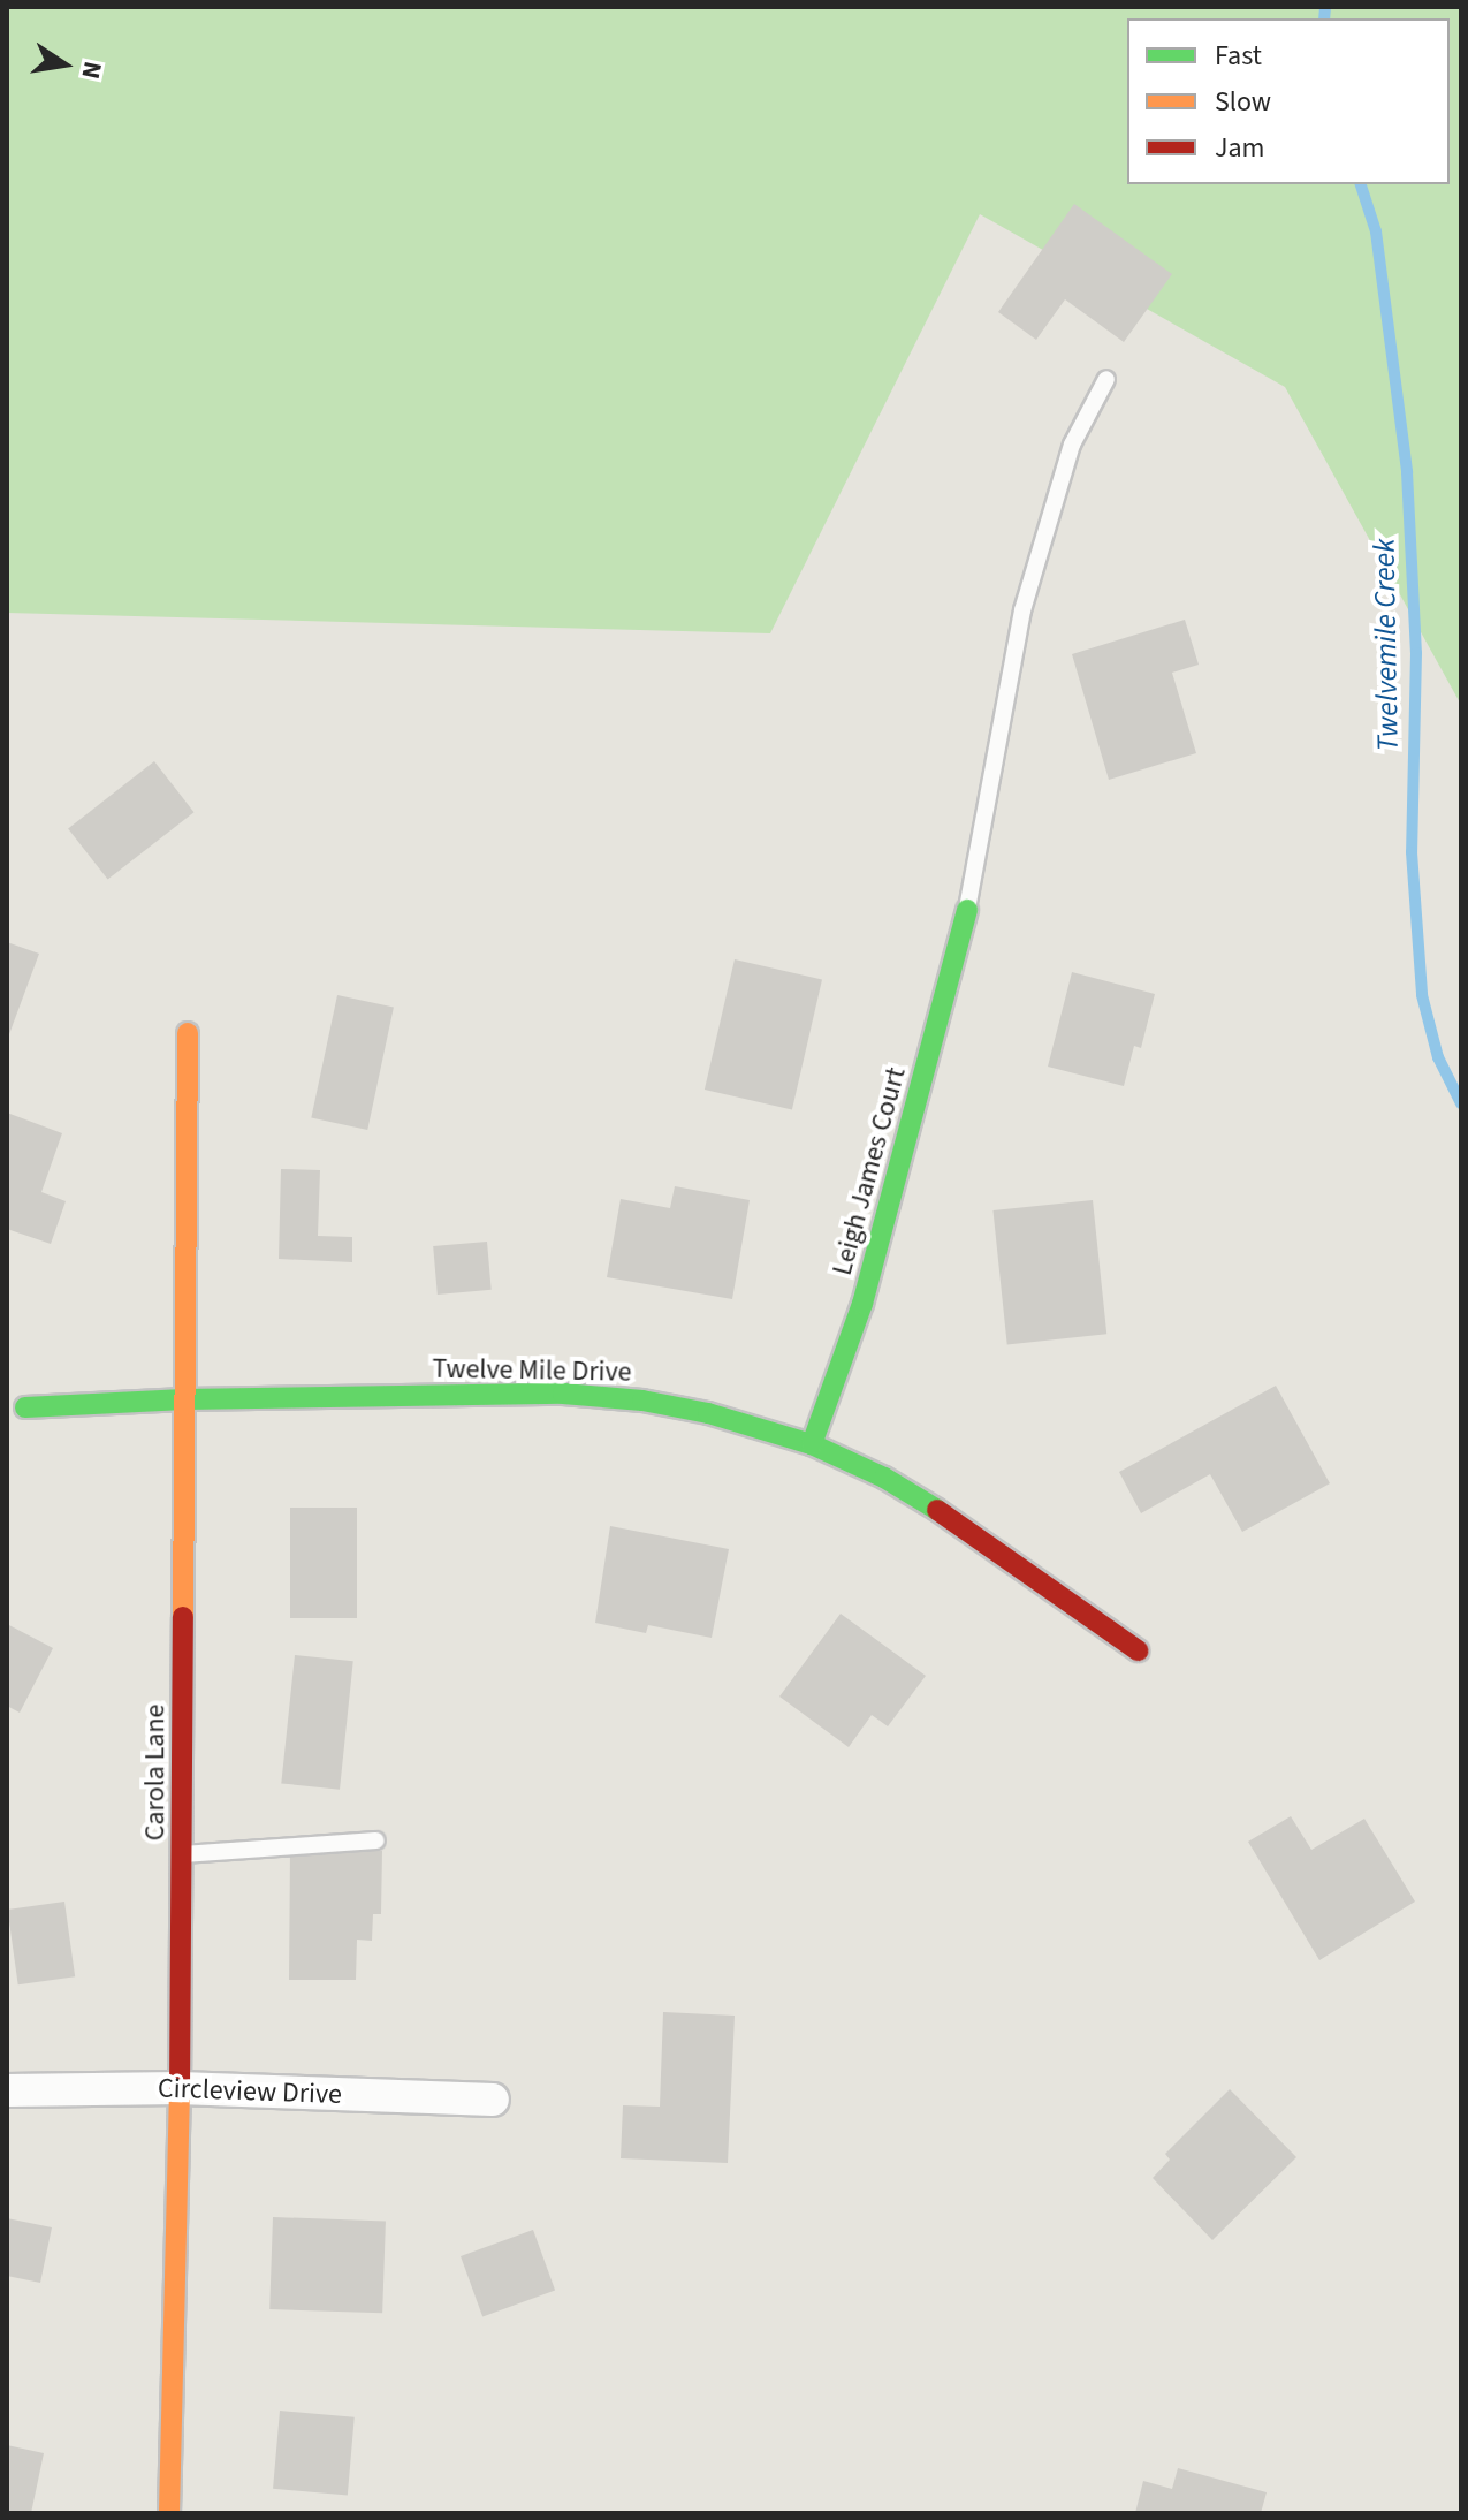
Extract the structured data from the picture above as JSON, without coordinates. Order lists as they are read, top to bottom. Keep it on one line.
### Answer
{"streets":{"street":["Leigh James Court","Twelve Mile Drive","Carola Lane","Circleview Drive"]},"crossings":[["Leigh James Court","Twelve Mile Drive"],["Twelve Mile Drive","Carola Lane"],["Carola Lane","Circleview Drive"]],"water":["Twelvemile Creek"],"legend":["Fast","Slow","Jam"],"north":"right"}
